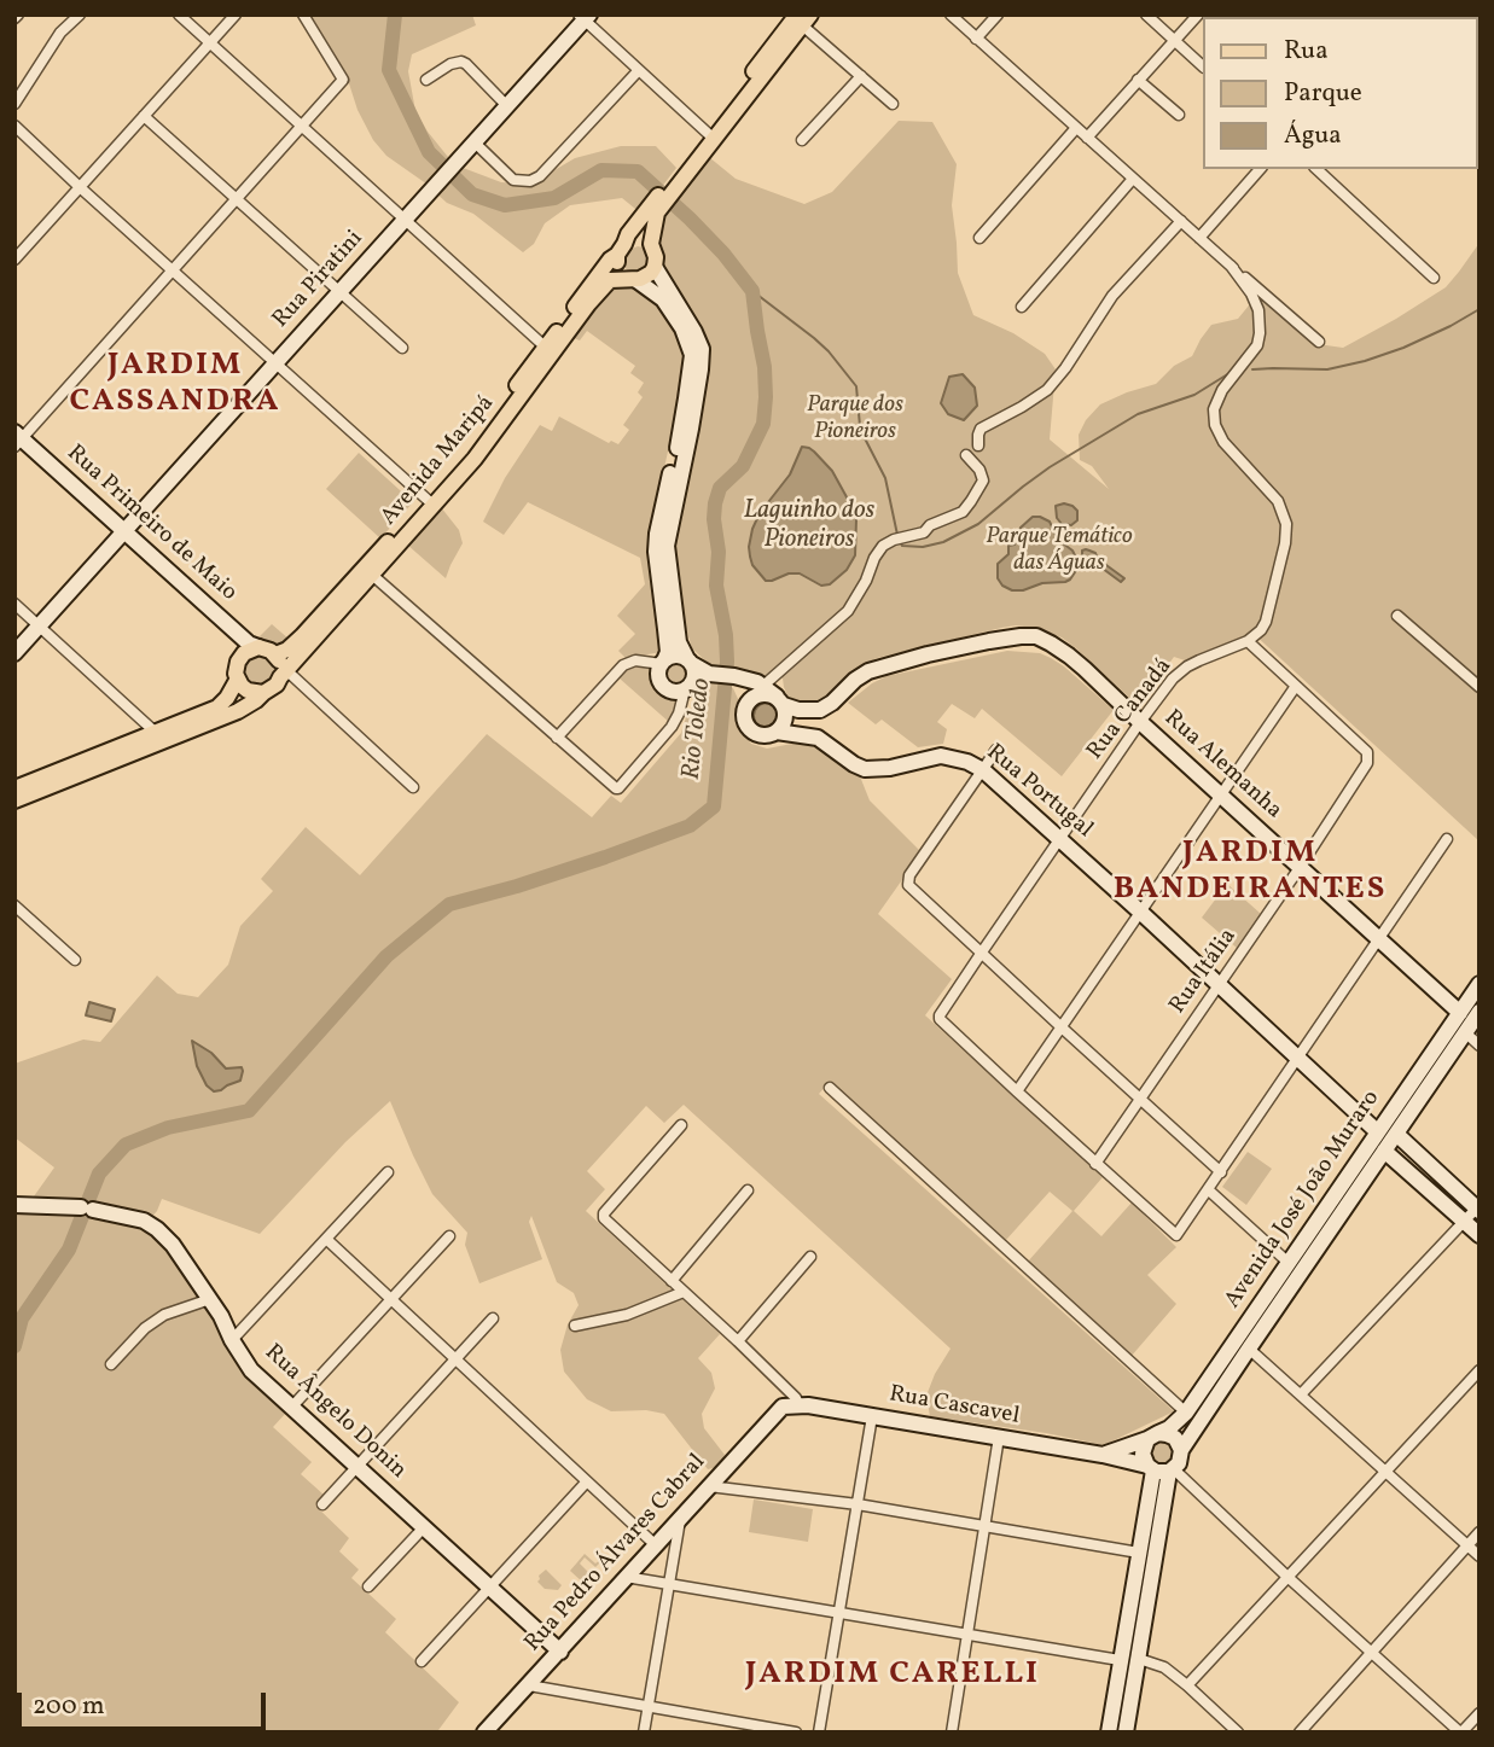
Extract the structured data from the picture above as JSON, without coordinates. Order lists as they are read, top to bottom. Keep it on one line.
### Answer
{"streets":{"main road":["Avenida Maripá"],"street":["Rua Piratini","Rua Primeiro de Maio","Rua Canadá","Rua Alemanha","Rua Portugal","Rua Itália","Avenida José João Muraro","Rua Cascavel","Rua Ângelo Donin","Rua Pedro Álvares Cabral"]},"crossings":[["Rua Piratini","Rua Primeiro de Maio"],["Avenida Maripá","Rua Primeiro de Maio"],["Rua Canadá","Rua Alemanha"],["Rua Canadá","Rua Portugal"],["Rua Alemanha","Rua Portugal"],["Rua Alemanha","Rua Itália"],["Rua Alemanha","Avenida José João Muraro"],["Rua Portugal","Rua Itália"],["Rua Portugal","Avenida José João Muraro"],["Avenida José João Muraro","Rua Cascavel"],["Rua Cascavel","Rua Pedro Álvares Cabral"],["Rua Ângelo Donin","Rua Pedro Álvares Cabral"]],"districts":["JARDIM CASSANDRA","JARDIM BANDEIRANTES","JARDIM CARELLI"],"water":["Laguinho dos Pioneiros","Rio Toledo"],"parks":["Parque dos Pioneiros","Parque Temático das Águas"],"legend":["Rua","Parque","Água"],"scale_bar":"200 m"}
